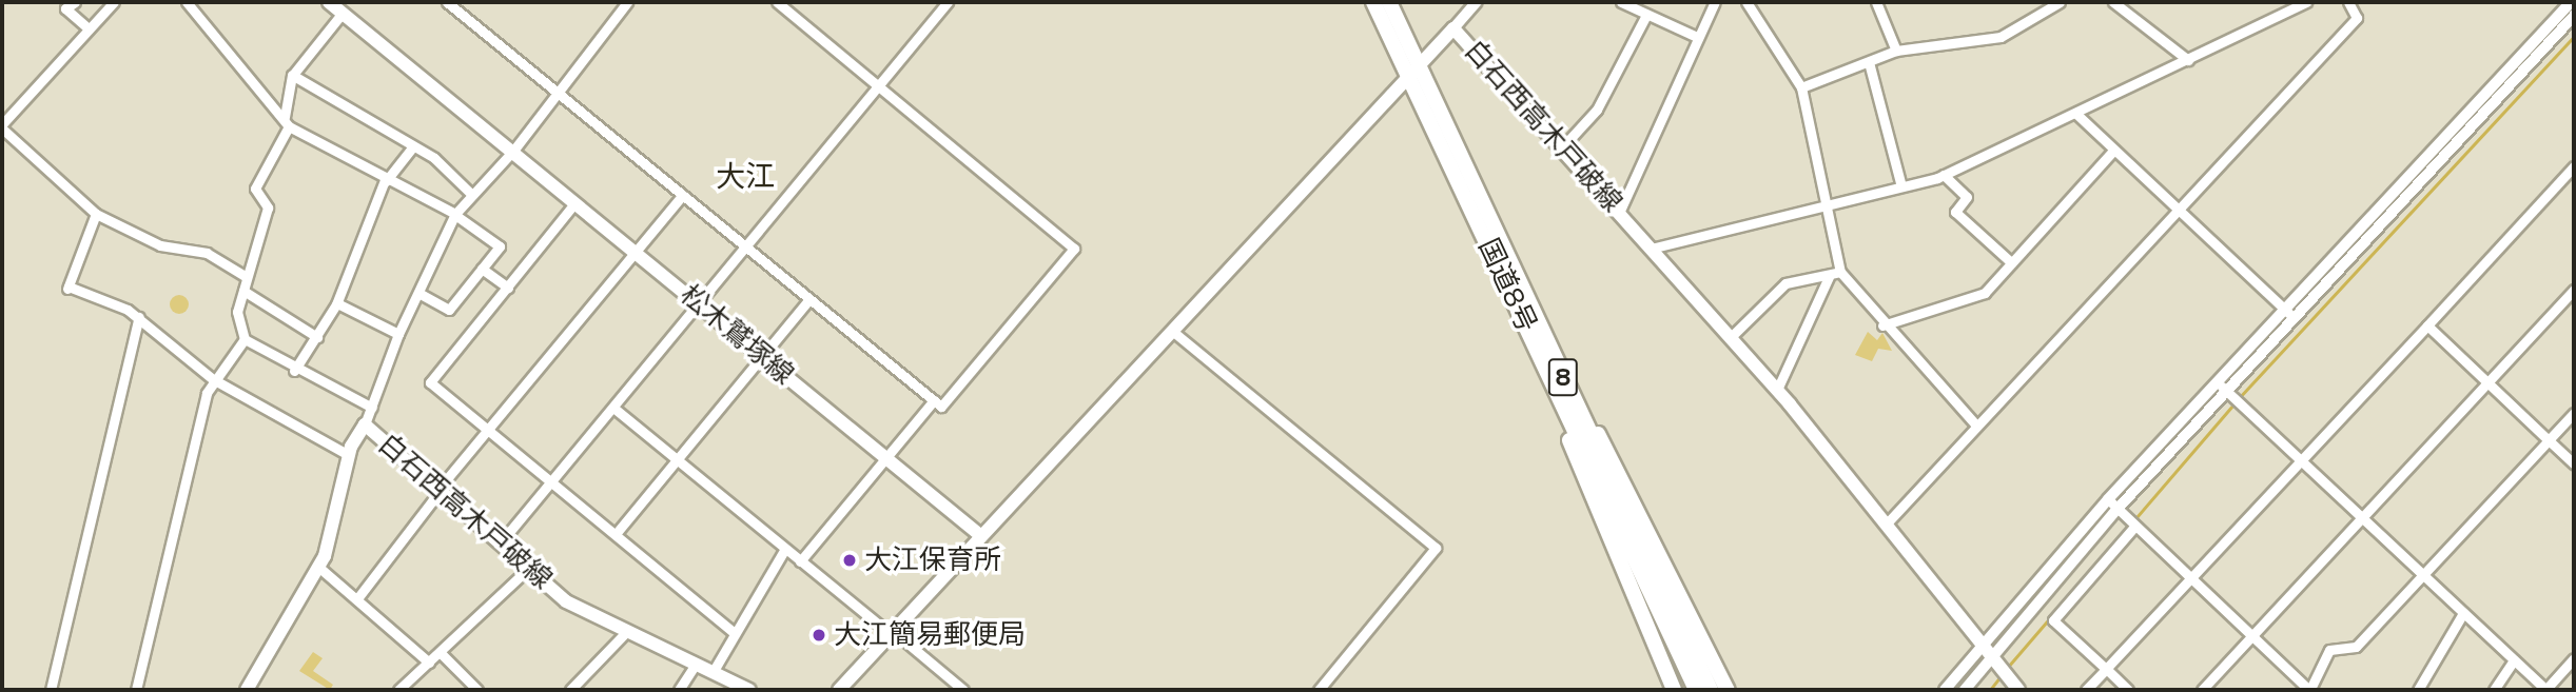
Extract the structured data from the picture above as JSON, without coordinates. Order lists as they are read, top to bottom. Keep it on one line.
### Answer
{"streets":{"highway":["国道8号","8"],"main road":["白石西高木戸破線","松木鷲塚線"]},"crossings":[["白石西高木戸破線","国道8号"],["白石西高木戸破線","松木鷲塚線"]],"districts":["大江"],"places":["大江保育所","大江簡易郵便局"]}
